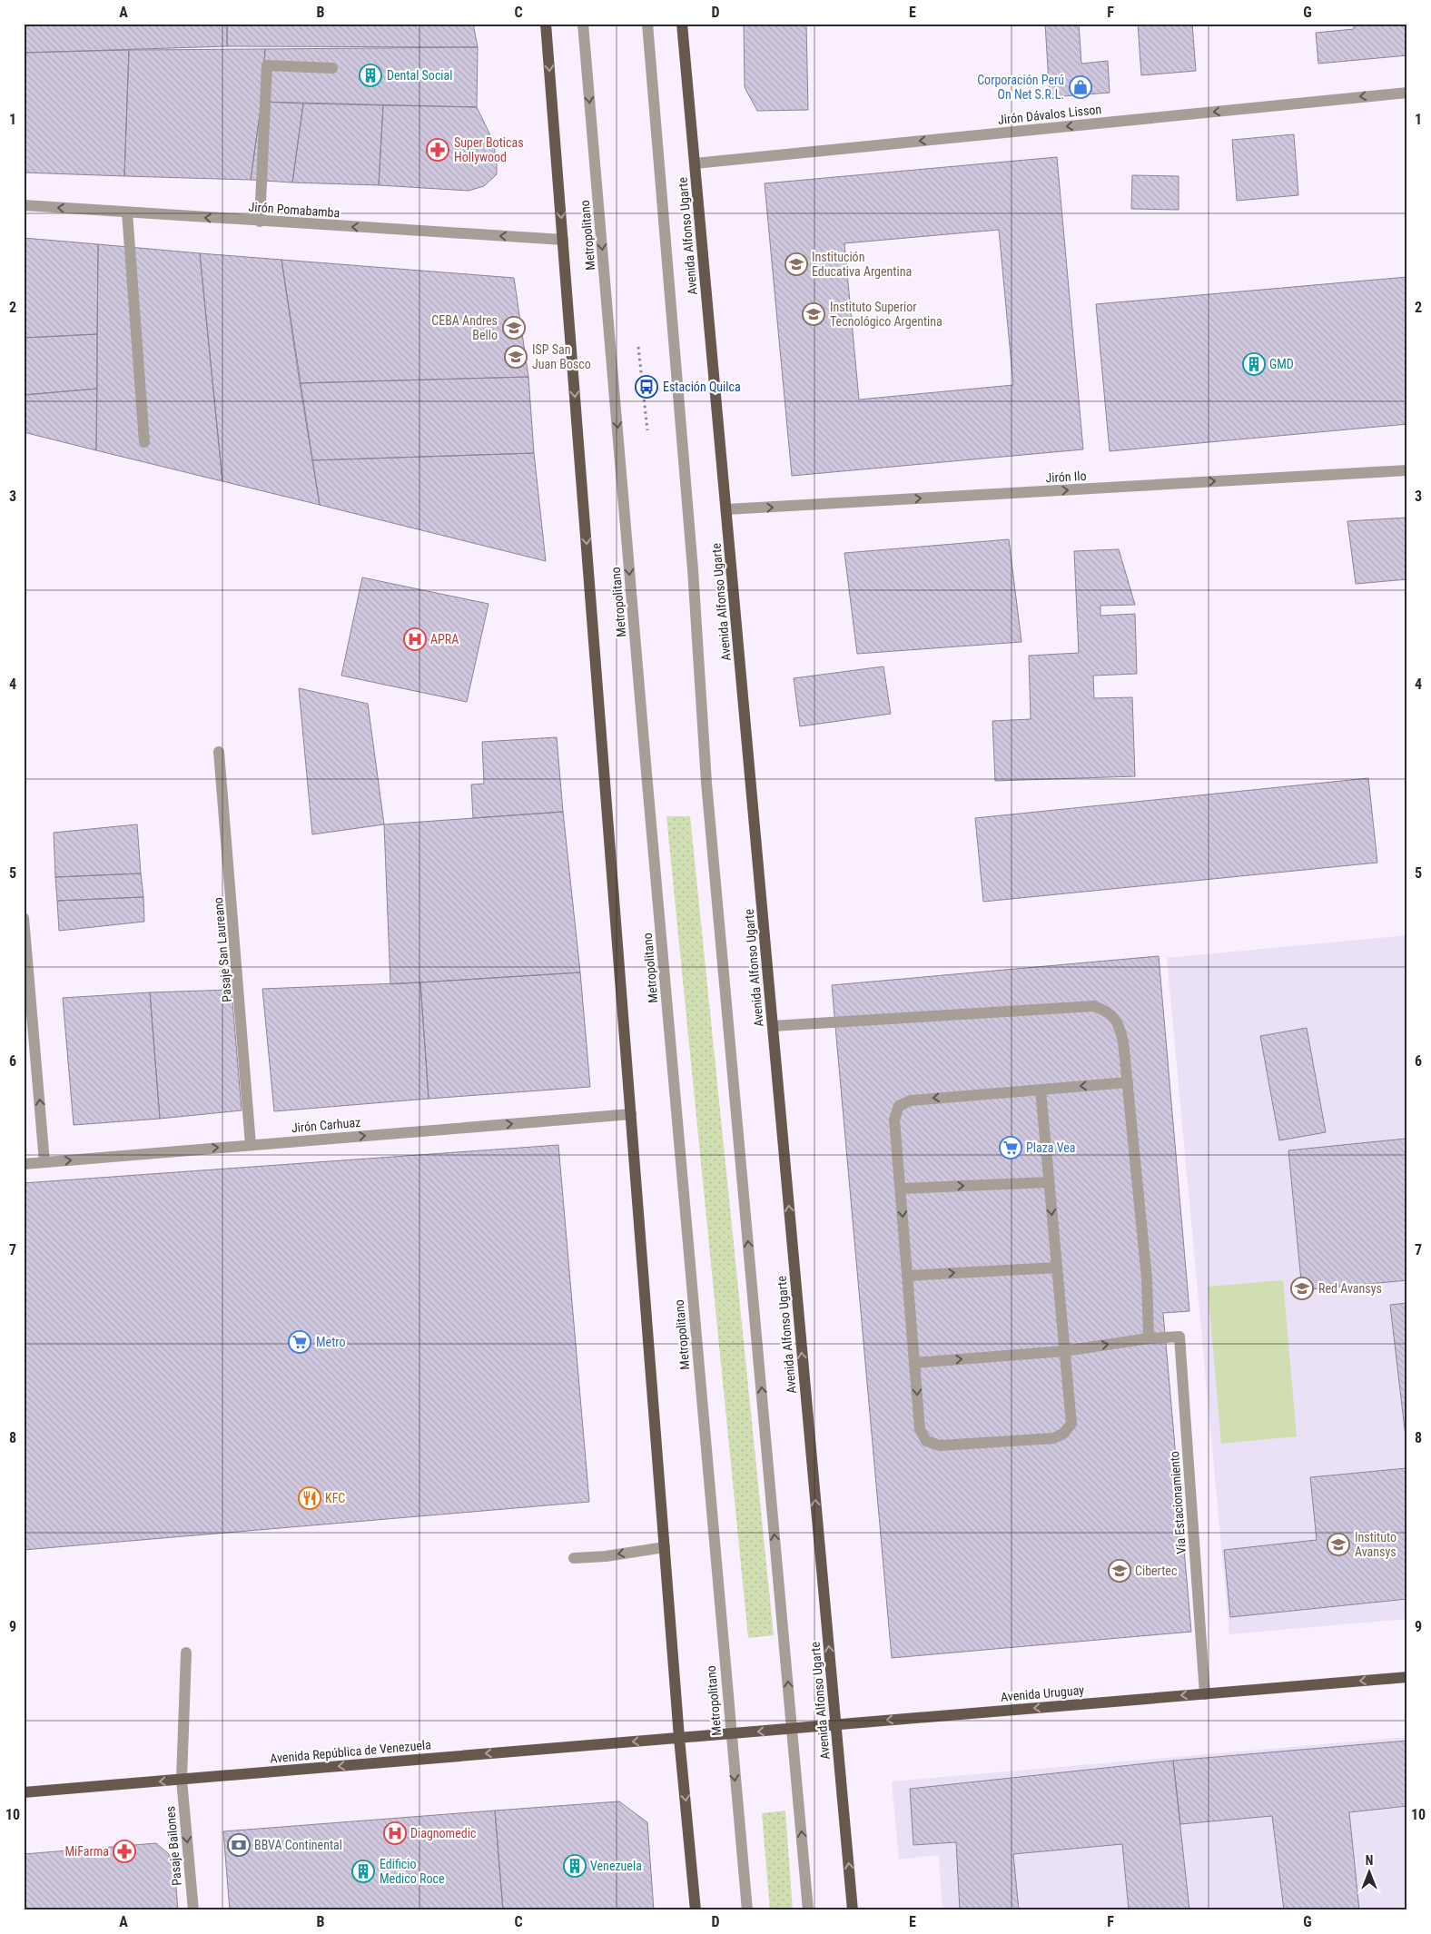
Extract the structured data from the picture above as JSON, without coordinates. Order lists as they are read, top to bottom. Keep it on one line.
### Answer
{"streets":{"main road":["Avenida Alfonso Ugarte","Avenida Uruguay","Avenida República de Venezuela"],"street":["Jirón Dávalos Lisson","Jirón Pomabamba","Metropolitano","Jirón Ilo","Pasaje San Laureano","Jirón Carhuaz","Vía Estacionamiento","Pasaje Bailones"]},"crossings":[["Jirón Dávalos Lisson","Avenida Alfonso Ugarte"],["Metropolitano","Avenida Uruguay"],["Avenida Alfonso Ugarte","Jirón Ilo"],["Avenida Alfonso Ugarte","Avenida Uruguay"],["Pasaje San Laureano","Jirón Carhuaz"],["Vía Estacionamiento","Avenida Uruguay"],["Avenida Uruguay","Avenida República de Venezuela"],["Avenida República de Venezuela","Pasaje Bailones"]],"one_way":["Jirón Dávalos Lisson","Jirón Pomabamba","Avenida Alfonso Ugarte","Jirón Ilo","Jirón Carhuaz","Avenida Uruguay","Avenida República de Venezuela","Pasaje Bailones"],"places":{"building":["Dental Social","GMD","Venezuela","Edificio Medico Roce"],"shop":["Corporación Perú On Net S.R.L."],"pharmacy":["Super Boticas Hollywood","MiFarma"],"school or university":["Institución Educativa Argentina","Instituto Superior Tecnológico Argentina","CEBA Andres Bello","ISP San Juan Bosco","Red Avansys","Instituto Avansys","Cibertec"],"bus stop":["Estación Quilca"],"hospital":["APRA","Diagnomedic"],"supermarket":["Plaza Vea","Metro"],"restaurant":["KFC"],"bank":["BBVA Continental"]},"north":"top","grid":{"columns":["A","B","C","D","E","F","G"],"rows":["1","2","3","4","5","6","7","8","9","10"]}}
